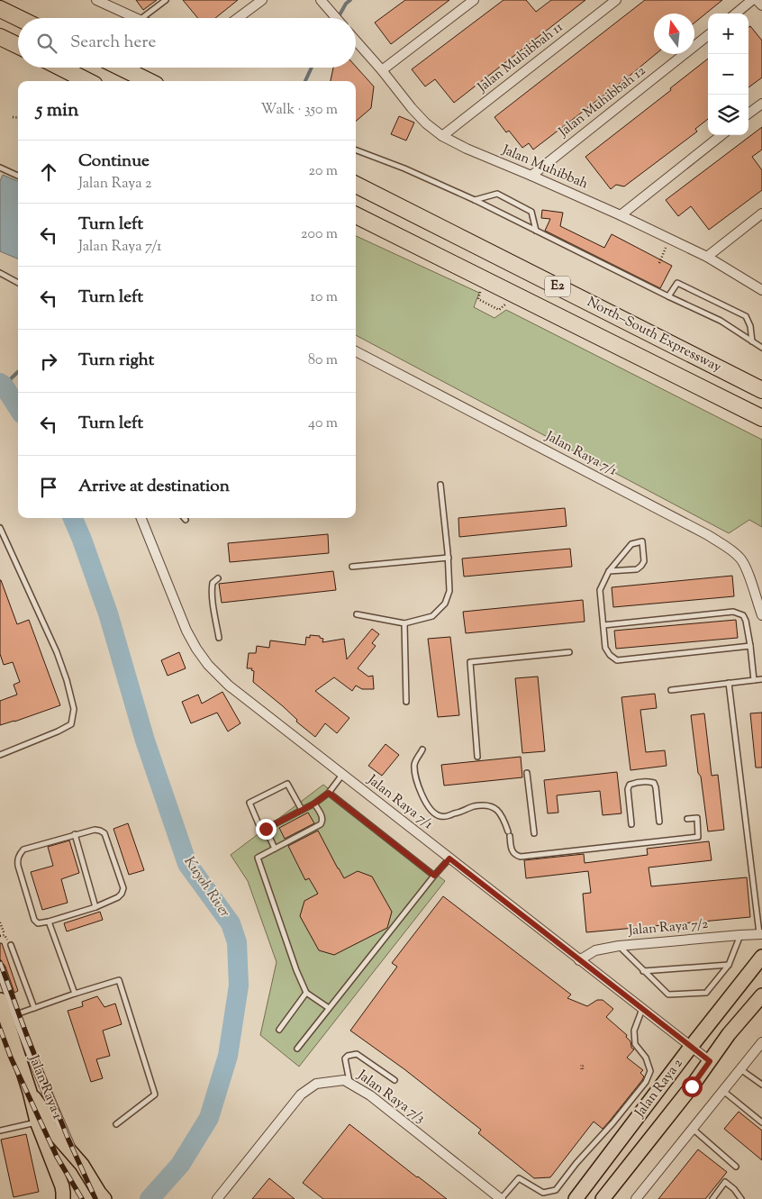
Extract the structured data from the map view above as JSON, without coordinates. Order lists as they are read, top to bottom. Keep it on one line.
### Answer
{"streets":{"highway":["E2","North–South Expressway"],"main road":["Jalan Raya 1","Jalan Raya 2"],"street":["Jalan Muhibbah 11","Jalan Muhibbah 12","Jalan Muhibbah","Jalan Raya 7/1","Jalan Raya 7/2","Jalan Raya 7/3"]},"crossings":[["Jalan Muhibbah 11","Jalan Muhibbah"],["Jalan Muhibbah 12","Jalan Muhibbah"],["Jalan Raya 7/1","Jalan Raya 7/2"],["Jalan Raya 7/1","Jalan Raya 2"]],"water":["Kuyoh River"],"house_numbers":["2"],"north":"top","page":{"map_buttons":["+","−"],"search":"Search here","heading":["5 min","Walk · 350 m"],"list":[["Continue","Jalan Raya 2","20 m"],["Turn left","Jalan Raya 7/1","200 m"],["Turn left","10 m"],["Turn right","80 m"],["Turn left","40 m"],"Arrive at destination"]}}
